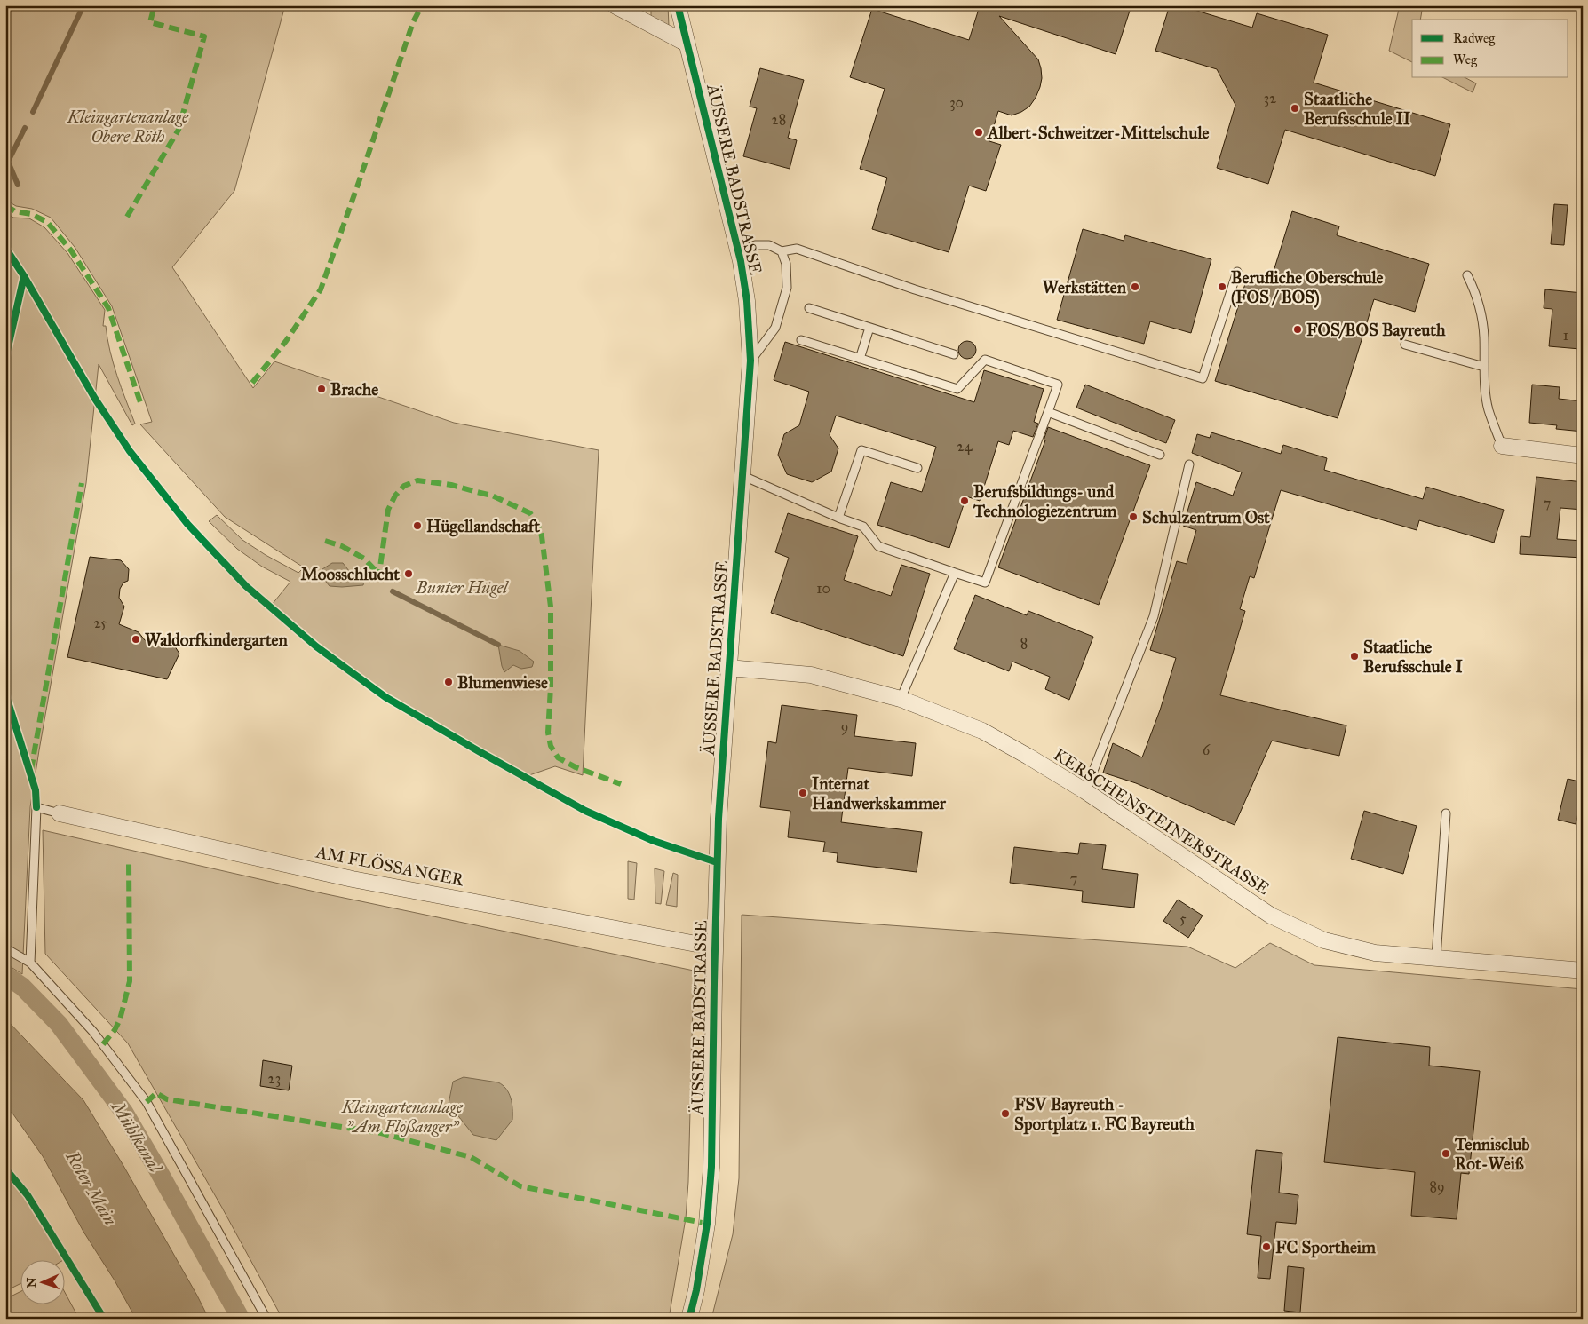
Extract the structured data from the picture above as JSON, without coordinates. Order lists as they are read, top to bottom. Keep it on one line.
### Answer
{"streets":{"street":["ÄUSSERE BADSTRASSE","KERSCHENSTEINERSTRASSE","AM FLÖSSANGER"]},"crossings":[["ÄUSSERE BADSTRASSE","KERSCHENSTEINERSTRASSE"],["ÄUSSERE BADSTRASSE","AM FLÖSSANGER"]],"water":["Mühlkanal","Roter Main"],"parks":["Kleingartenanlage Obere Röth","Bunter Hügel","Kleingartenanlage \"Am Flößanger\""],"places":["Staatliche Berufsschule II","Albert-Schweitzer-Mittelschule","Werkstätten","Berufliche Oberschule (FOS / BOS)","FOS/BOS Bayreuth","Brache","Berufsbildungs- und Technologiezentrum","Schulzentrum Ost","Hügellandschaft","Moosschlucht","Waldorfkindergarten","Staatliche Berufsschule I","Blumenwiese","Internat Handwerkskammer","FSV Bayreuth - Sportplatz 1. FC Bayreuth","Tennisclub Rot-Weiß","FC Sportheim"],"house_numbers":["32","30","28","1","24","7","10","25","8","9","6","7","5","23","89"],"legend":["Radweg","Weg"],"north":"left"}
